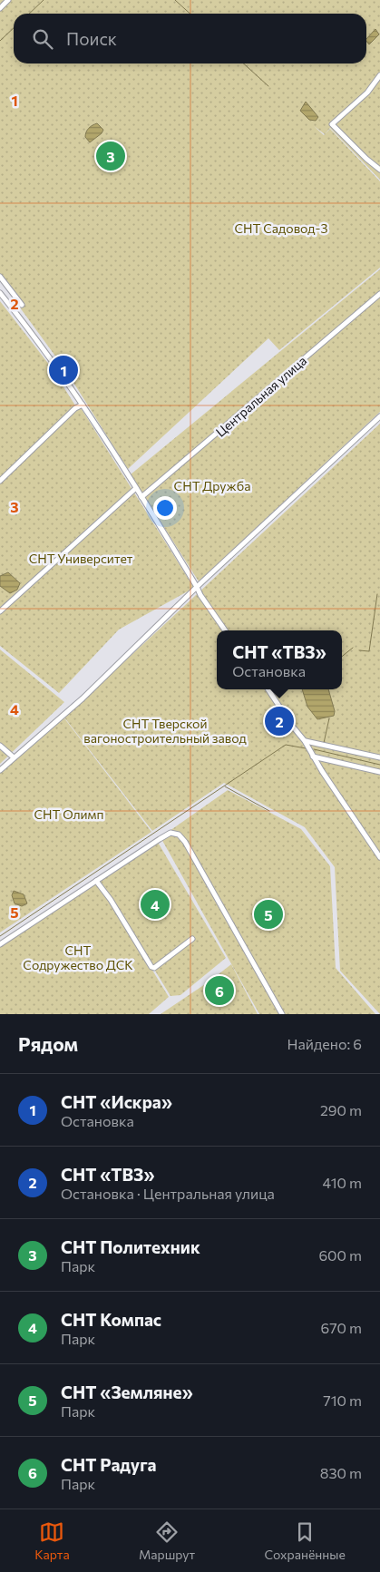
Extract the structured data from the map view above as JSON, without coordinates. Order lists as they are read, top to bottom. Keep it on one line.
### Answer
{"streets":{"street":["Центральная улица"]},"parks":["СНТ Садовод-3","СНТ Дружба","СНТ Университет","СНТ Тверской вагоностроительный завод","СНТ Олимп","СНТ Содружество ДСК"],"page":{"search":"Поиск","pins":["3","1","2","4","5","6"],"popup":["СНТ «ТВЗ»","Остановка"],"heading":["Рядом","Найдено: 6"],"list":[{"mark":"1","name":"СНТ «Искра»","note":"Остановка","value":"290 m"},{"mark":"2","name":"СНТ «ТВЗ»","note":"Остановка · Центральная улица","value":"410 m"},{"mark":"3","name":"СНТ Политехник","note":"Парк","value":"600 m"},{"mark":"4","name":"СНТ Компас","note":"Парк","value":"670 m"},{"mark":"5","name":"СНТ «Земляне»","note":"Парк","value":"710 m"},{"mark":"6","name":"СНТ Радуга","note":"Парк","value":"830 m"}],"nav":["Карта","Маршрут","Сохранённые"]},"grid":{"rows":["1","2","3","4","5"]}}
